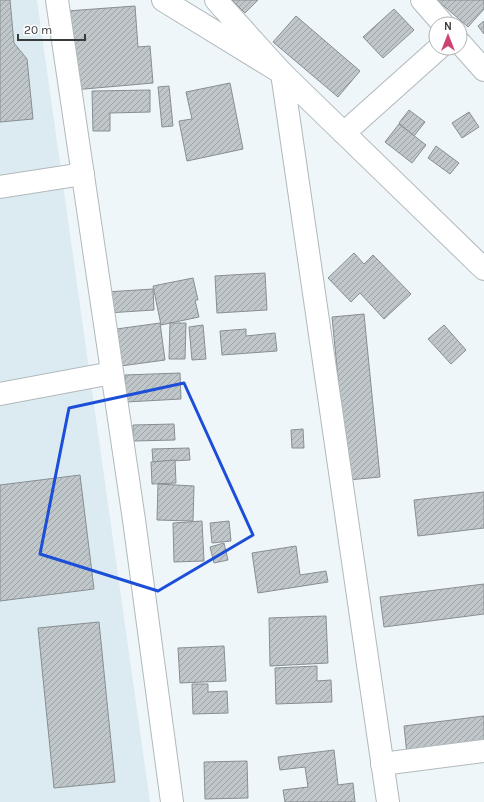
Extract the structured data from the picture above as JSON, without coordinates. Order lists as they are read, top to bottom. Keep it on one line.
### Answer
{"scale_bar":"20 m","north":"top"}
